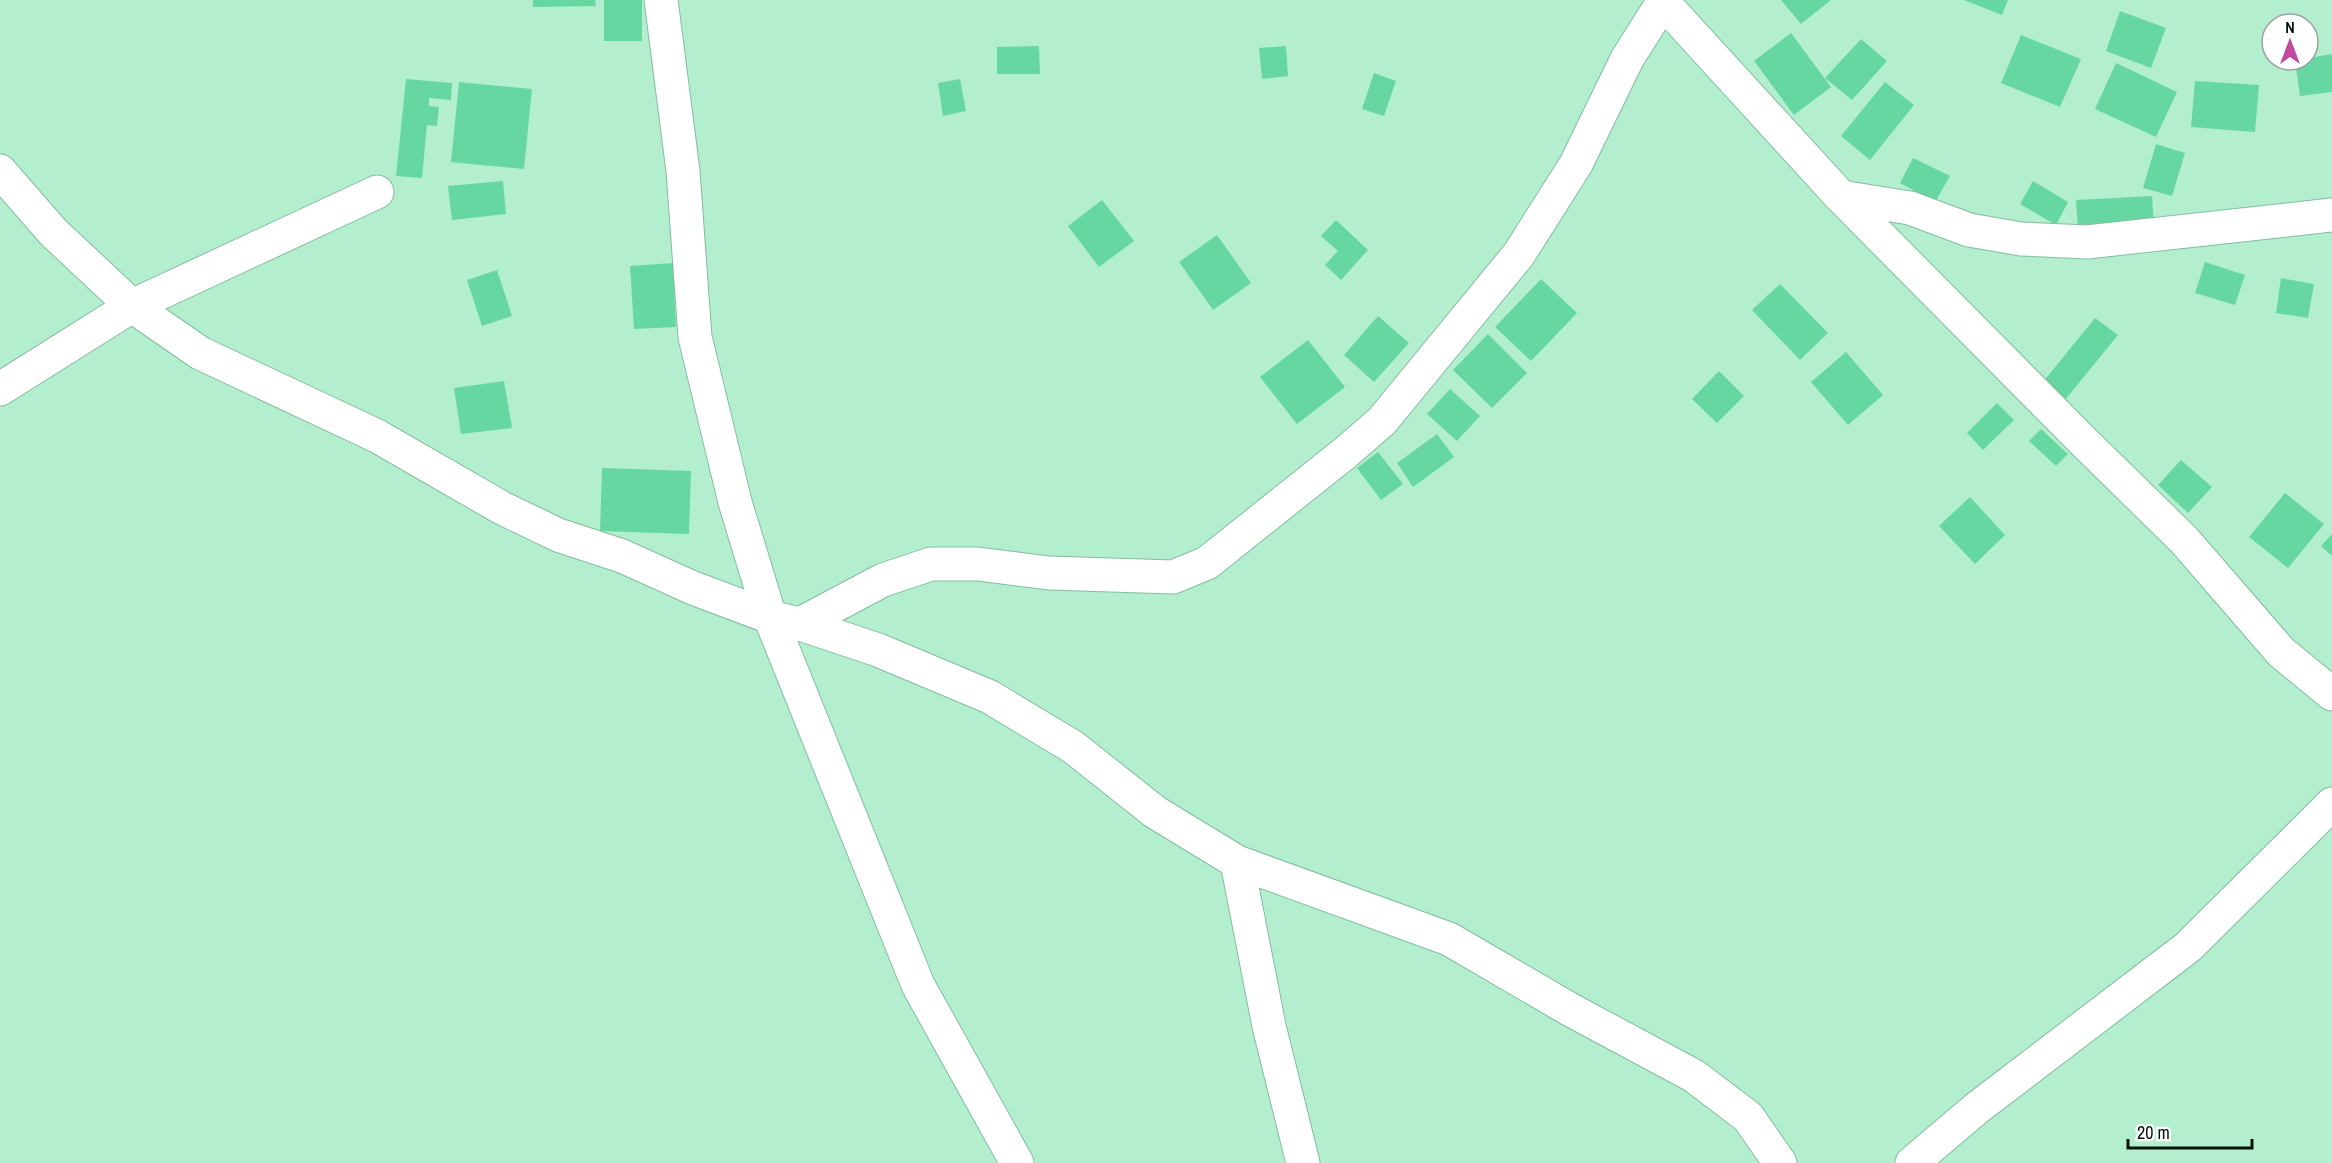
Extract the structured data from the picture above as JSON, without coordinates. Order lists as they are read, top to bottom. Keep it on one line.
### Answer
{"scale_bar":"20 m","north":"top"}
